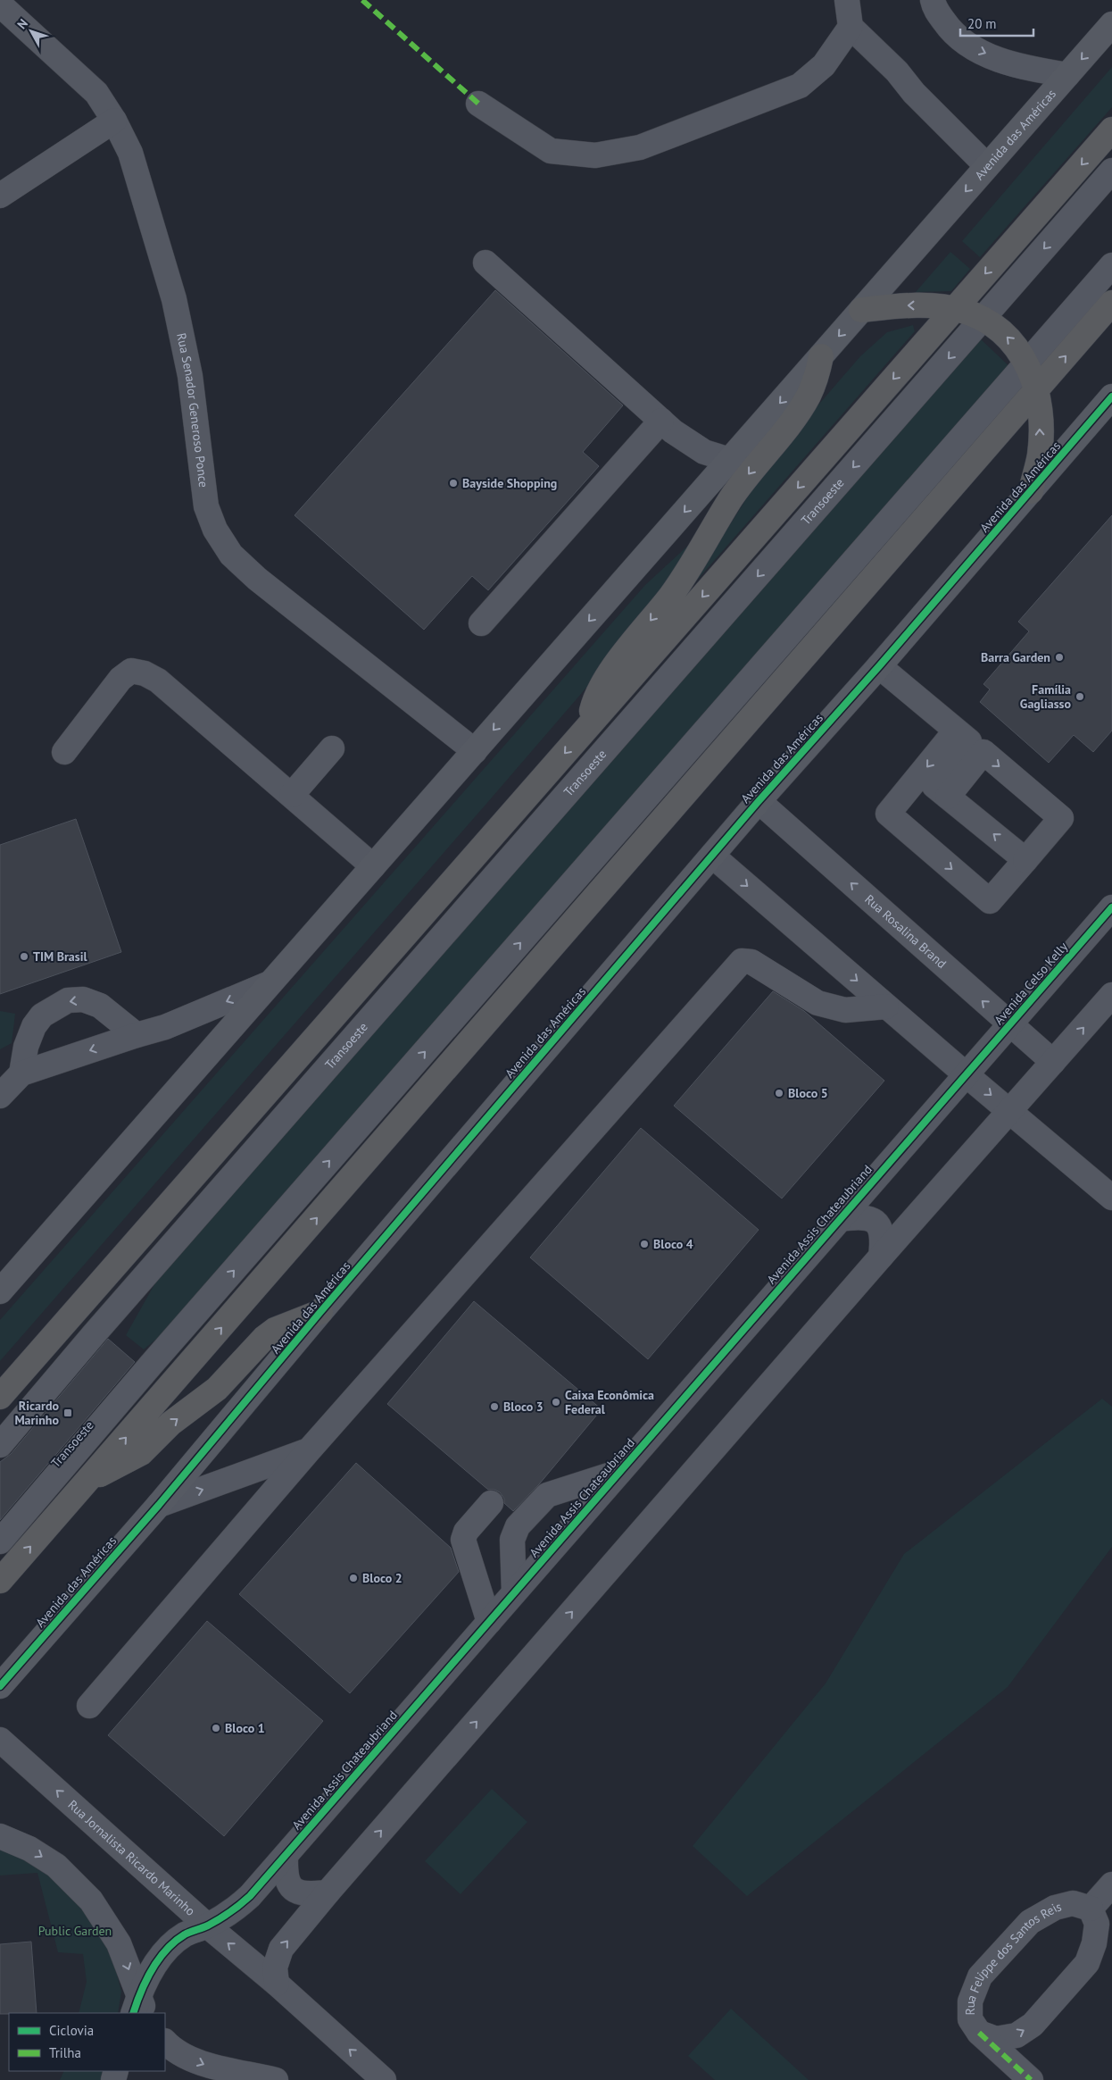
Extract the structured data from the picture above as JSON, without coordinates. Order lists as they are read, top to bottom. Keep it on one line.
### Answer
{"streets":{"main road":["Avenida das Américas"],"street":["Rua Senador Generoso Ponce","Transoeste","Rua Rosalina Brand","Avenida Celso Kelly","Avenida Assis Chateaubriand","Rua Jornalista Ricardo Marinho","Rua Felippe dos Santos Reis"]},"crossings":[["Avenida das Américas","Rua Senador Generoso Ponce"],["Avenida das Américas","Rua Rosalina Brand"],["Rua Rosalina Brand","Avenida Celso Kelly"],["Avenida Celso Kelly","Avenida Assis Chateaubriand"],["Avenida Assis Chateaubriand","Rua Jornalista Ricardo Marinho"]],"one_way":["Rua Felippe dos Santos Reis"],"parks":["Public Garden"],"places":{"other":["Bayside Shopping","Barra Garden","Família Gagliasso","TIM Brasil","Bloco 5","Bloco 4","Caixa Econômica Federal","Bloco 3","Bloco 2","Bloco 1"],"transit":["Ricardo Marinho"]},"legend":["Ciclovia","Trilha"],"scale_bar":"20 m","north":"top left"}
